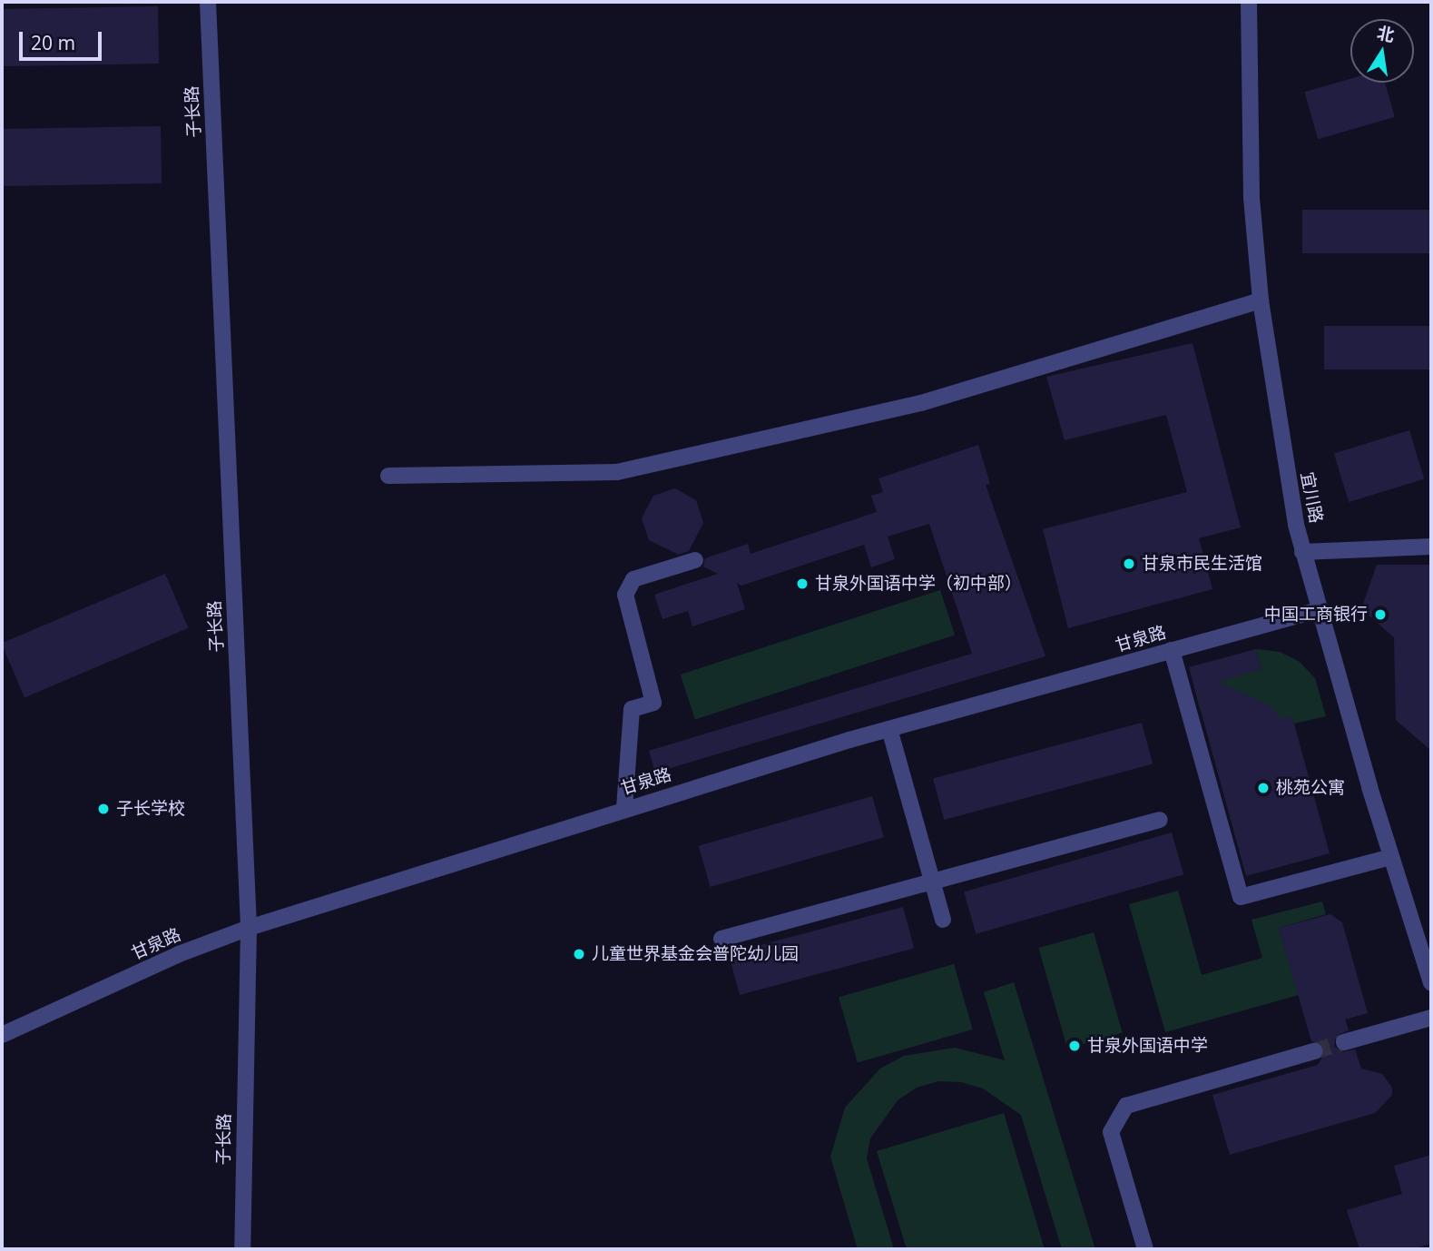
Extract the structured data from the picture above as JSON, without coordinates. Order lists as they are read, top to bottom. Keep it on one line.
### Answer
{"streets":{"street":["子长路","宜川路","甘泉路"]},"crossings":[["子长路","甘泉路"],["宜川路","甘泉路"]],"places":["甘泉市民生活馆","甘泉外国语中学（初中部）","中国工商银行","桃苑公寓","子长学校","儿童世界基金会普陀幼儿园","甘泉外国语中学"],"scale_bar":"20 m","north":"top"}
